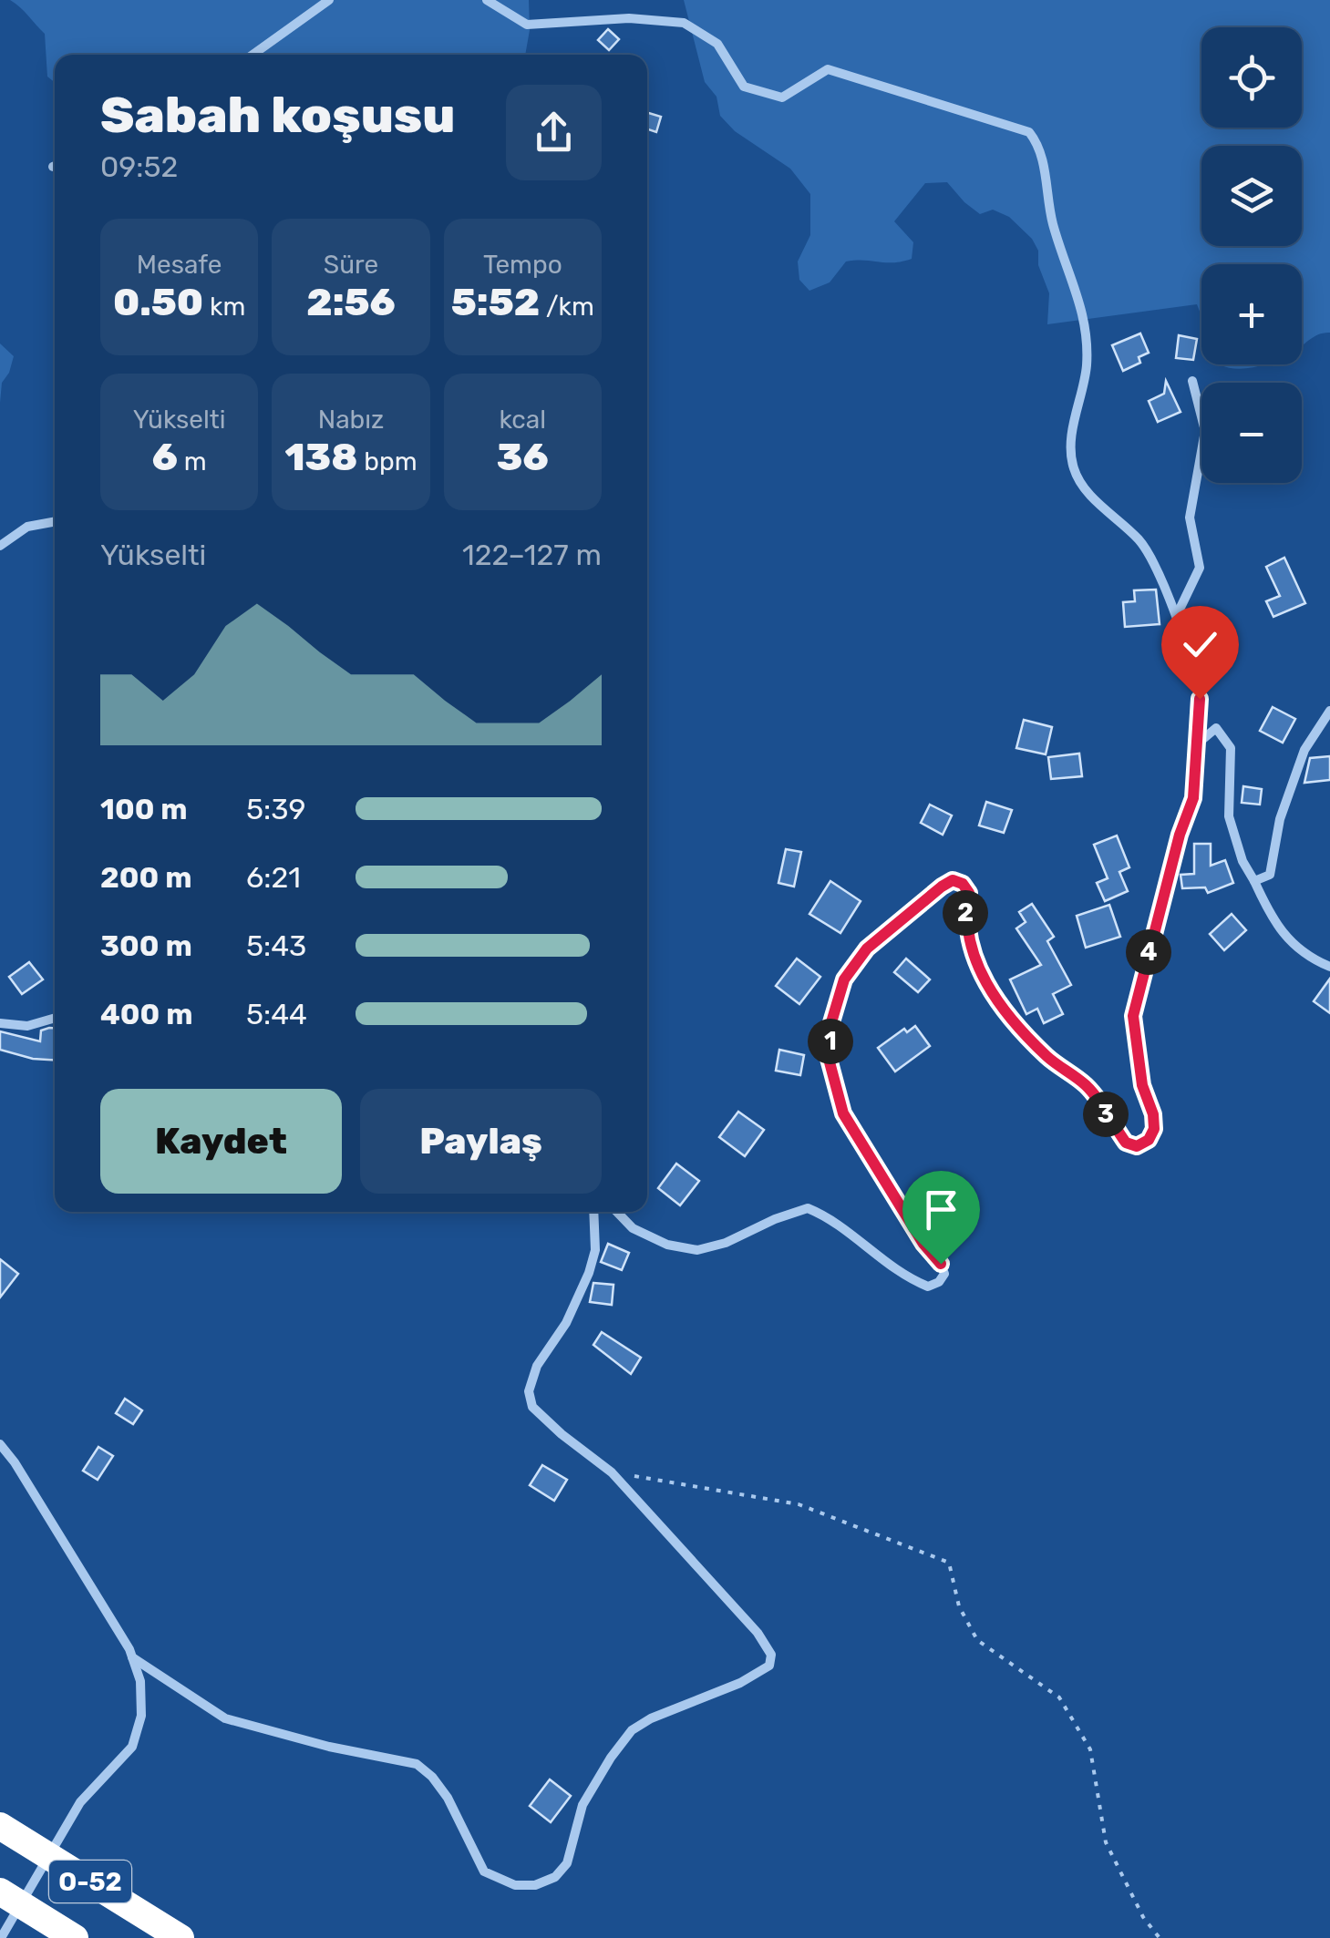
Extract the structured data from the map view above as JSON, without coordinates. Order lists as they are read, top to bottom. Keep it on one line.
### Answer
{"streets":{"highway":["O-52"]},"page":{"map_buttons":["+","−"],"heading":["Sabah koşusu","09:52"],"stats":[["Mesafe","0.50 km"],["Süre","2:56"],["Tempo","5:52 /km"],["Yükselti","6 m"],["Nabız","138 bpm"],["kcal","36"]],"chart":["Yükselti","122–127 m"],"list":[{"name":"100 m","note":"5:39"},{"name":"200 m","note":"6:21"},{"name":"300 m","note":"5:43"},{"name":"400 m","note":"5:44"}],"pins":["2","4","1","3"],"buttons":["Kaydet","Paylaş"]}}
